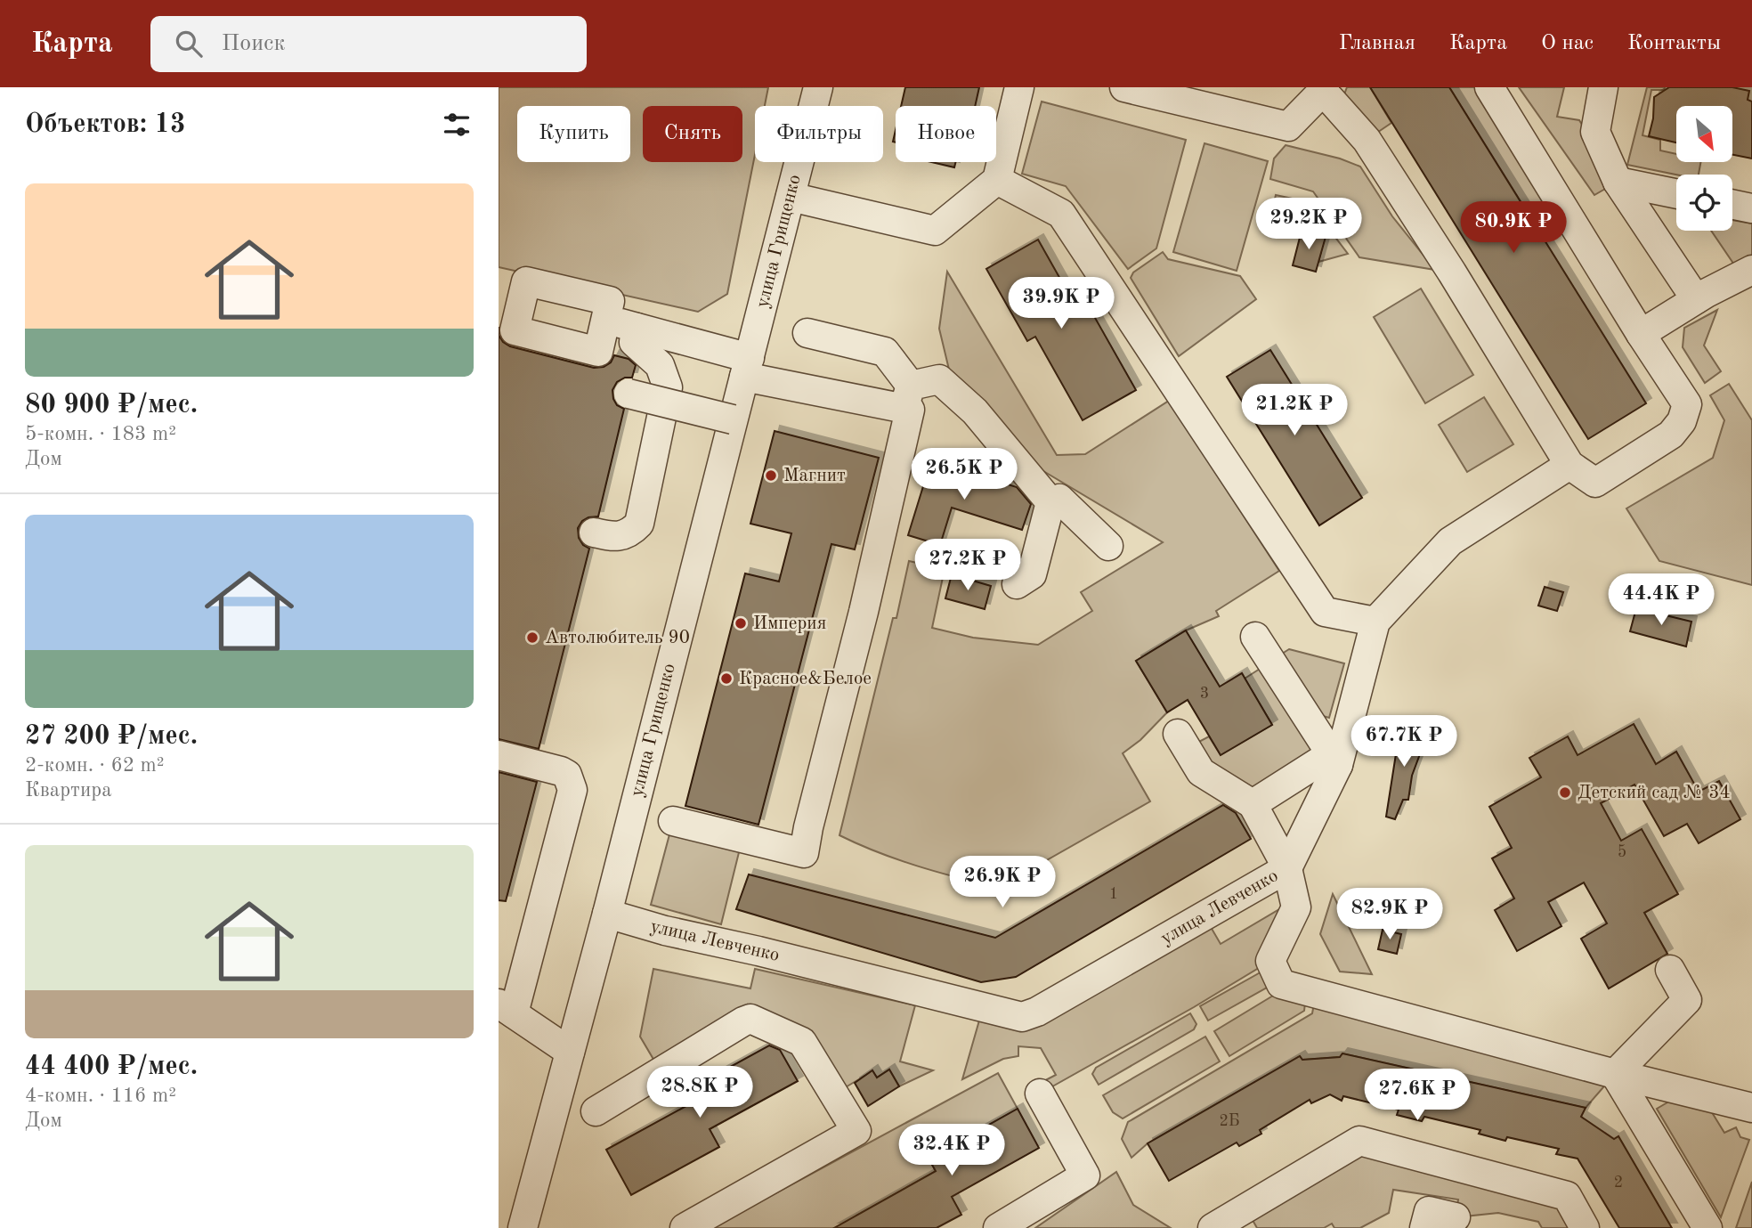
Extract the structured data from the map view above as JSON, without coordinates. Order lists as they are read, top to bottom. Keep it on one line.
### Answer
{"streets":{"street":["улица Грищенко","улица Левченко"]},"crossings":[["улица Грищенко","улица Левченко"]],"places":["Магнит","Империя","Автолюбитель 90","Красное&Белое","Детский сад № 34"],"house_numbers":["3","5","1","2Б","2"],"north":"bottom right","page":{"header":"Карта","search":"Поиск","nav":["Главная","Карта","О нас","Контакты"],"heading":"Объектов: 13","chip":["Купить","Снять","Фильтры","Новое"],"list":[{"name":"80 900 ₽/мес.","note":"5-комн. · 183 m² · Дом"},{"name":"27 200 ₽/мес.","note":"2-комн. · 62 m² · Квартира"},{"name":"44 400 ₽/мес.","note":"4-комн. · 116 m² · Дом"}],"price":["29.2K ₽","80.9K ₽","39.9K ₽","21.2K ₽","26.5K ₽","27.2K ₽","44.4K ₽","67.7K ₽","26.9K ₽","82.9K ₽","28.8K ₽","27.6K ₽","32.4K ₽"]}}
